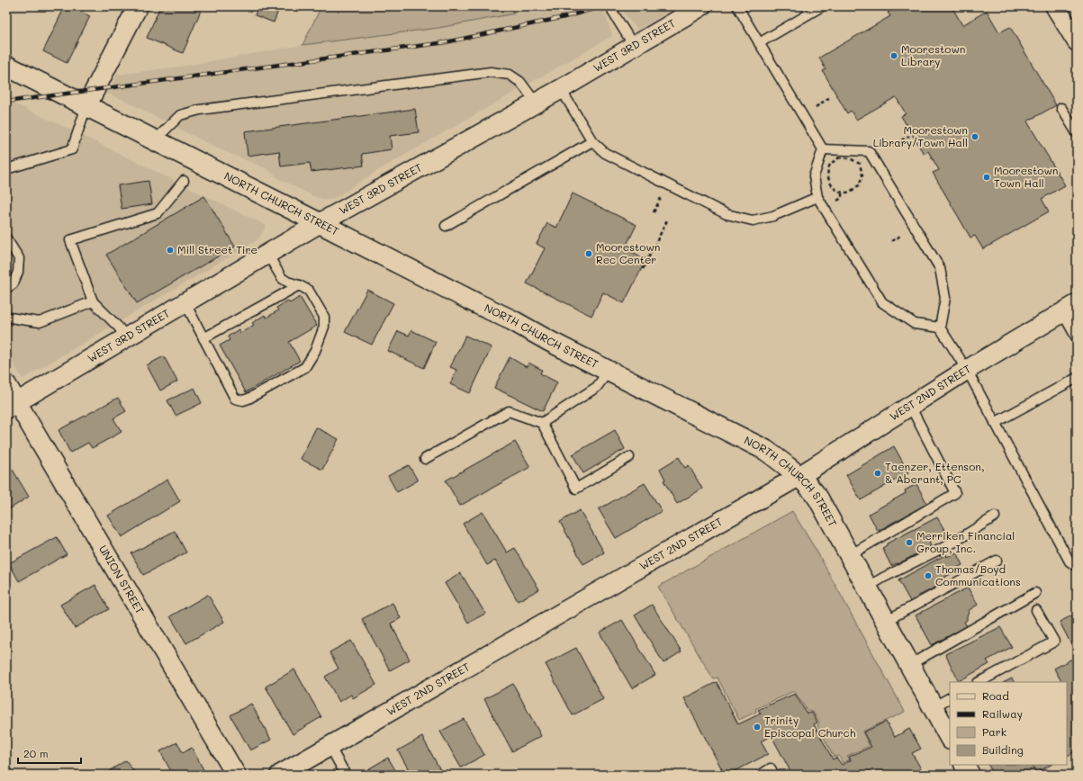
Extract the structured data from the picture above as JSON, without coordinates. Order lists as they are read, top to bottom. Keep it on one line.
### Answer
{"streets":{"main road":["NORTH CHURCH STREET"],"street":["WEST 3RD STREET","WEST 2ND STREET","UNION STREET"]},"crossings":[["WEST 3RD STREET","NORTH CHURCH STREET"],["WEST 3RD STREET","UNION STREET"],["NORTH CHURCH STREET","WEST 2ND STREET"]],"places":["Moorestown Library","Moorestown Library/Town Hall","Moorestown Town Hall","Mill Street Tire","Moorestown Rec Center","Taenzer, Ettenson, & Aberant, PC","Merriken Financial Group, Inc.","Thomas/Boyd Communications","Trinity Episcopal Church"],"legend":["Road","Railway","Park","Building"],"scale_bar":"20 m"}
